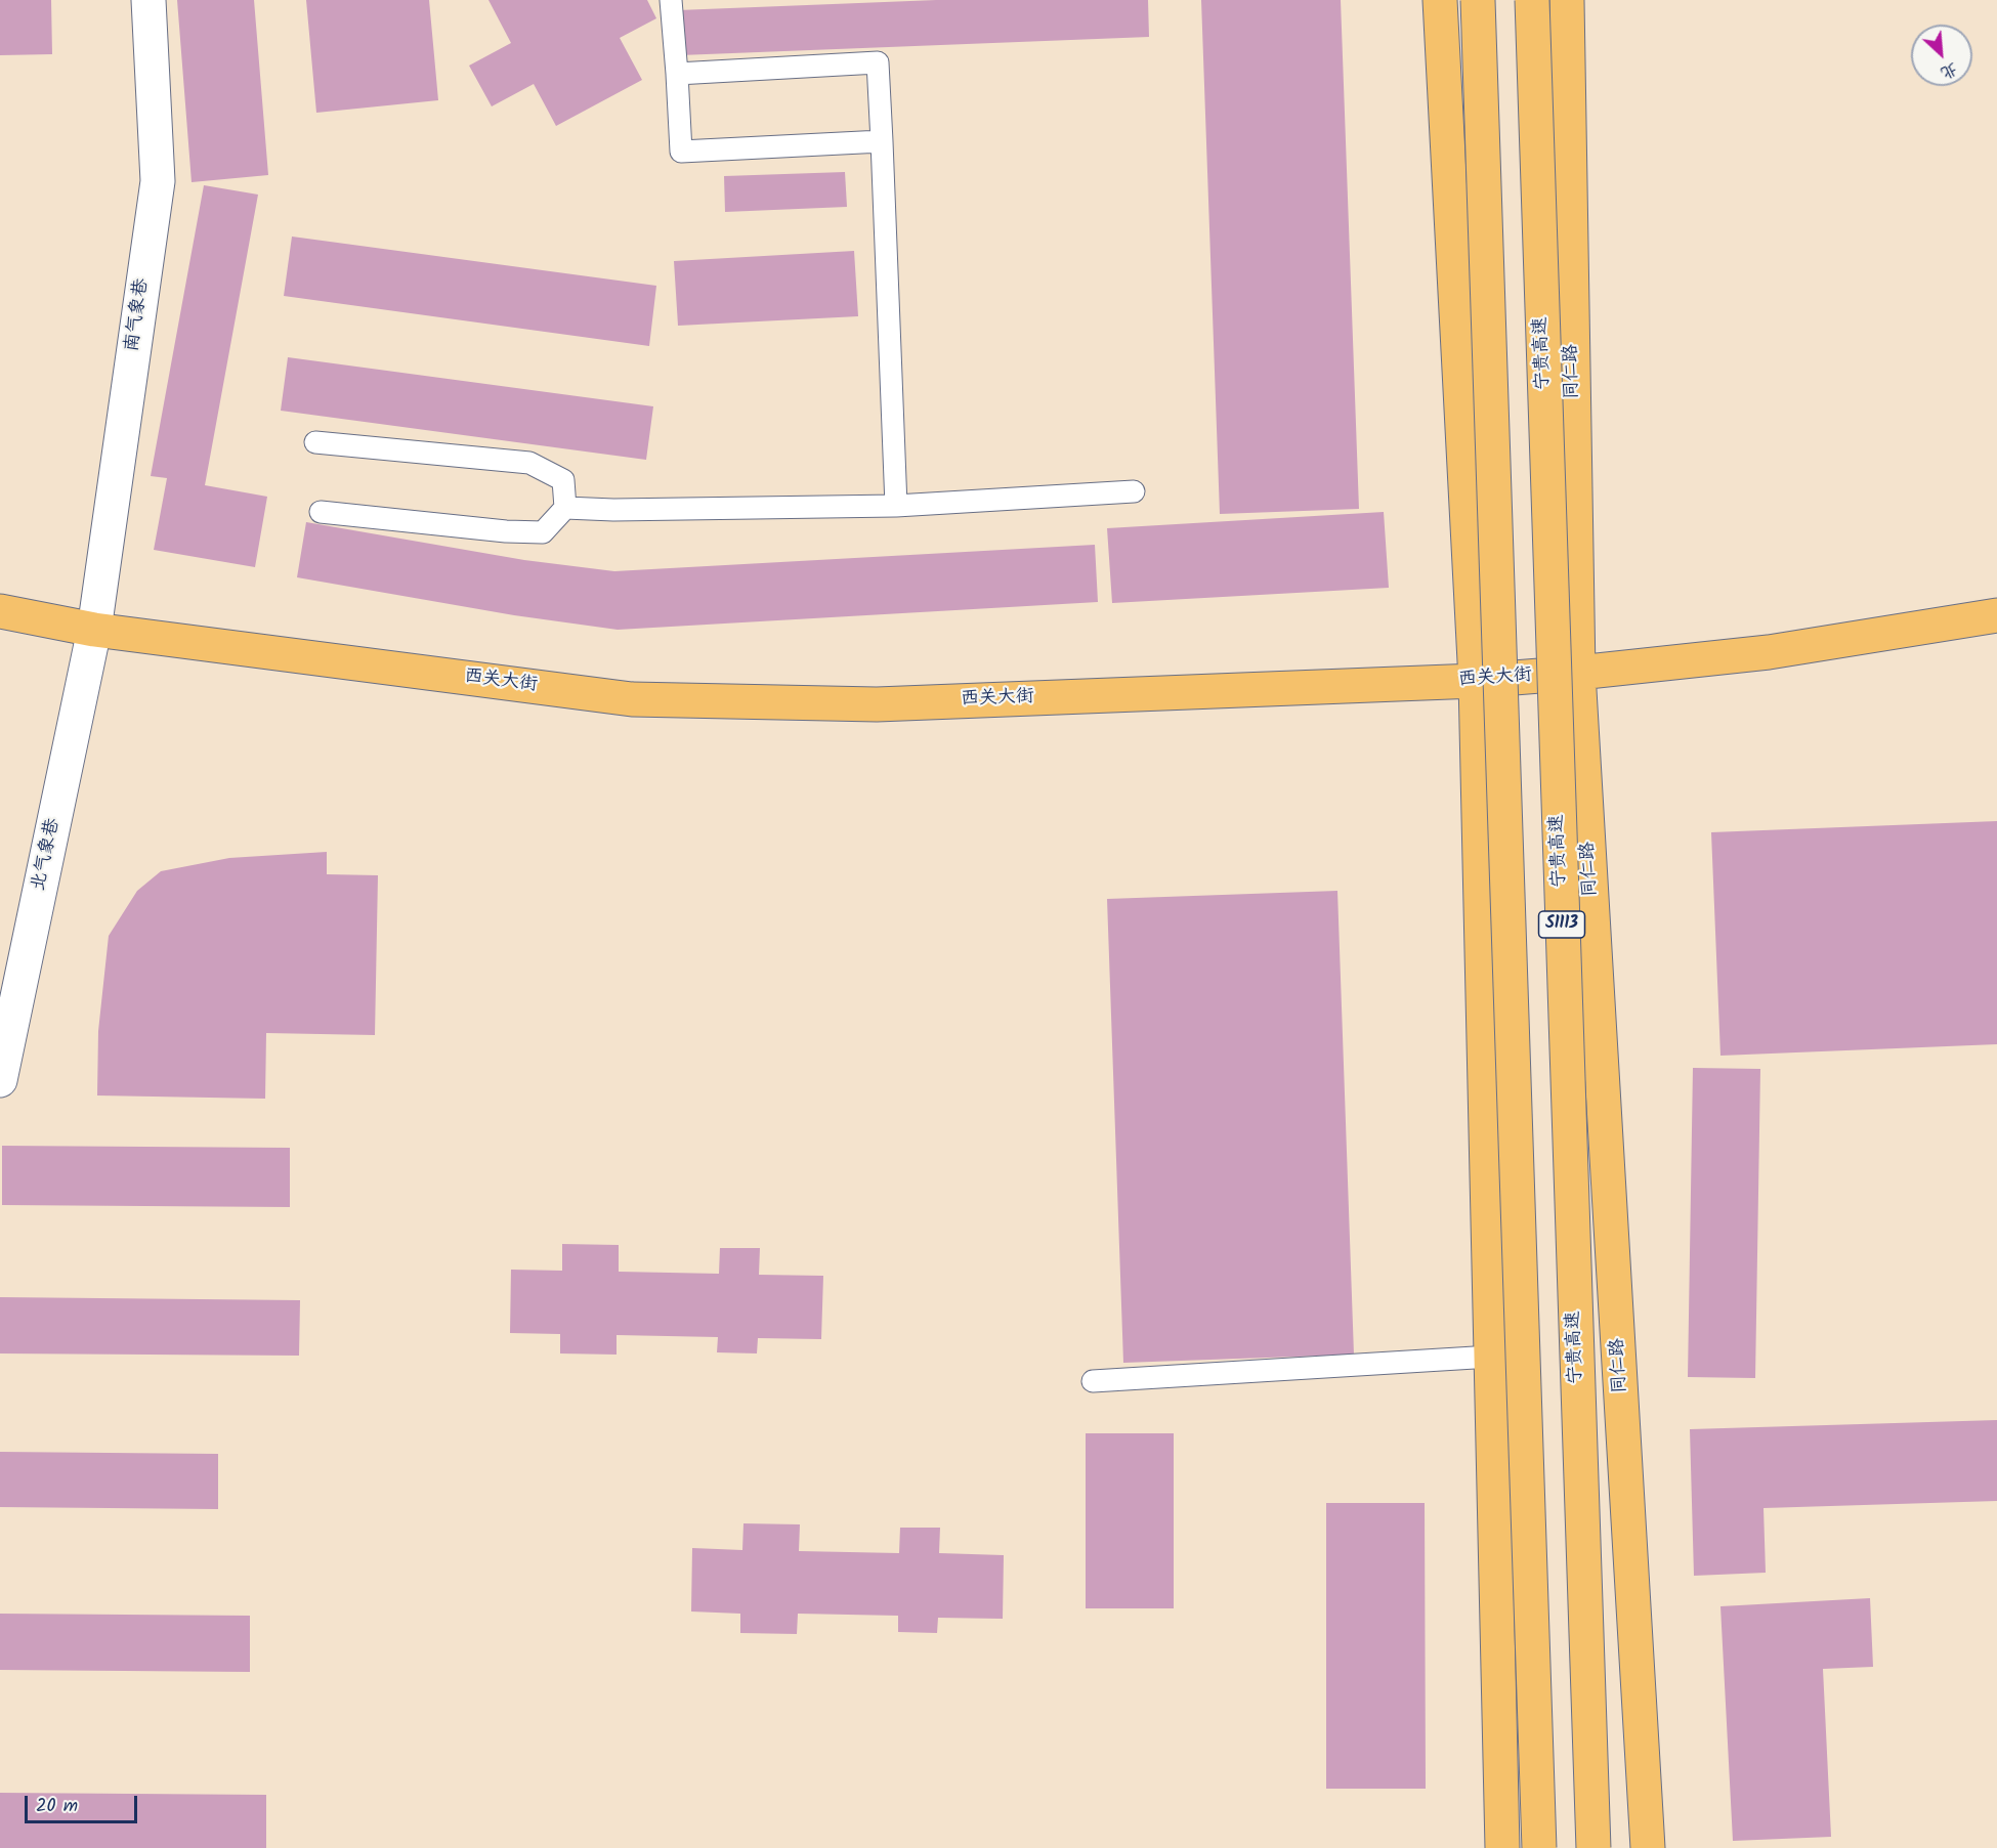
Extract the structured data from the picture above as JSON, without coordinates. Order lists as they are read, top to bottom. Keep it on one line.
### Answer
{"streets":{"main road":["宁贵高速","同仁路","西关大街","S1113"],"street":["南气象巷","北气象巷"]},"crossings":[["南气象巷","西关大街"],["南气象巷","北气象巷"],["同仁路","西关大街"],["西关大街","北气象巷"]],"scale_bar":"20 m","north":"bottom right"}
